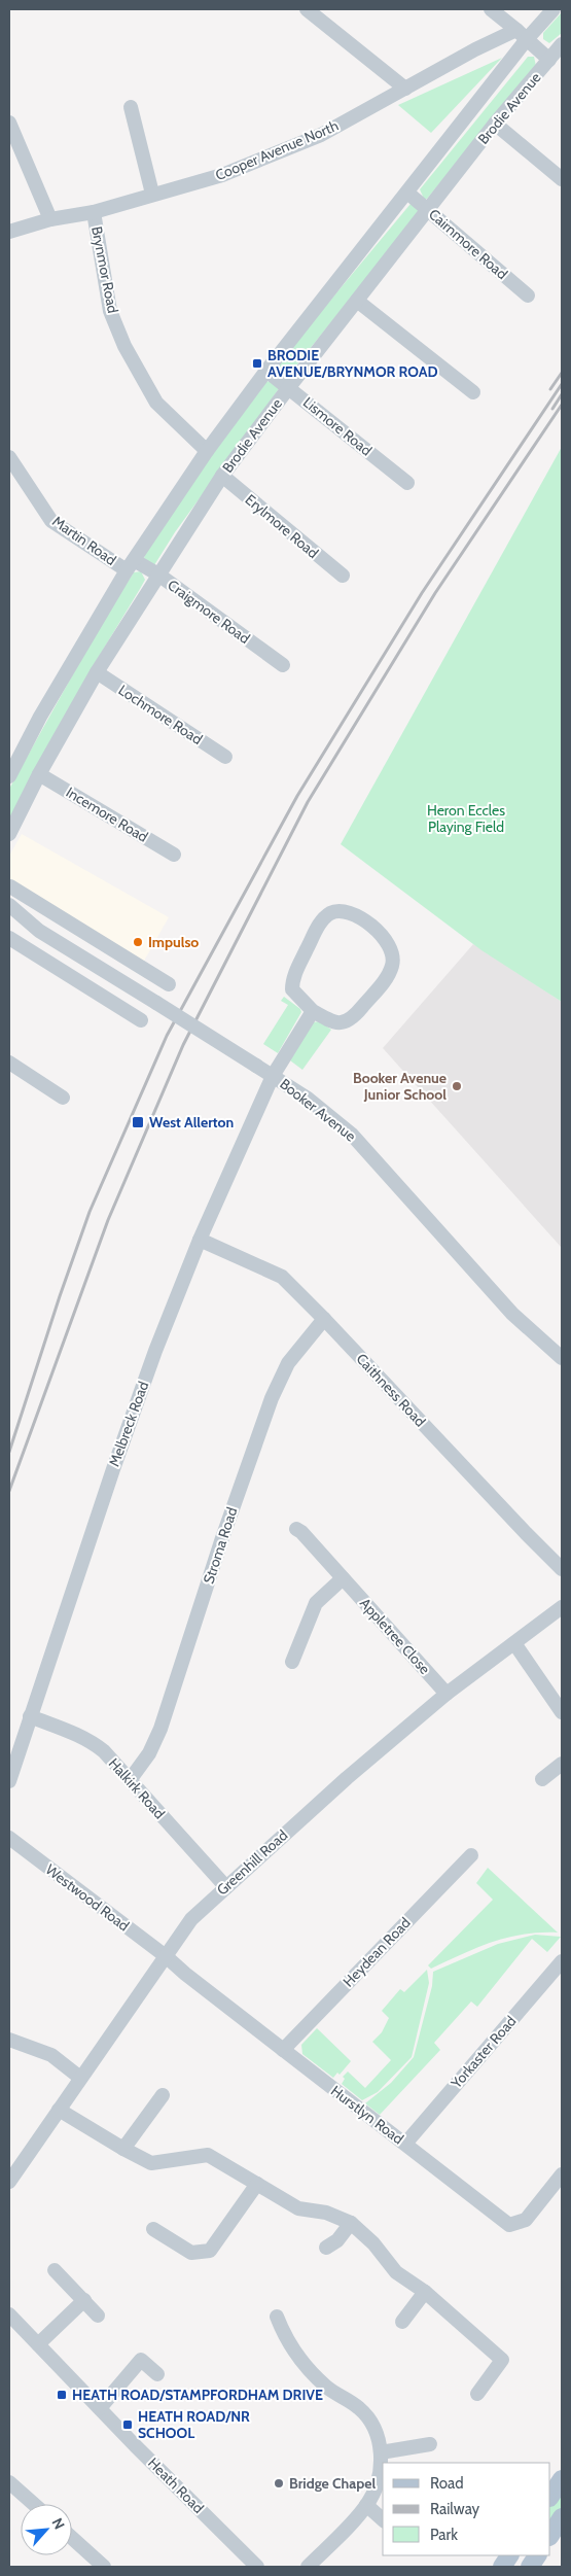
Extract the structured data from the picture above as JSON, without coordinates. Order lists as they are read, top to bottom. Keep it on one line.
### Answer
{"streets":{"street":["Brodie Avenue","Cooper Avenue North","Cairnmore Road","Brynmor Road","Lismore Road","Erylmore Road","Martin Road","Craigmore Road","Lochmore Road","Incemore Road","Booker Avenue","Caithness Road","Melbreck Road","Stroma Road","Appletree Close","Halkirk Road","Greenhill Road","Westwood Road","Heydean Road","Yorkaster Road","Hurstlyn Road","Heath Road"]},"crossings":[["Brodie Avenue","Cooper Avenue North"],["Brodie Avenue","Cairnmore Road"],["Brodie Avenue","Brynmor Road"],["Brodie Avenue","Lismore Road"],["Brodie Avenue","Erylmore Road"],["Brodie Avenue","Martin Road"],["Brodie Avenue","Craigmore Road"],["Brodie Avenue","Lochmore Road"],["Brodie Avenue","Incemore Road"],["Cooper Avenue North","Brynmor Road"],["Martin Road","Craigmore Road"],["Booker Avenue","Melbreck Road"],["Caithness Road","Melbreck Road"],["Caithness Road","Stroma Road"],["Melbreck Road","Halkirk Road"],["Stroma Road","Halkirk Road"],["Appletree Close","Greenhill Road"],["Halkirk Road","Greenhill Road"],["Greenhill Road","Westwood Road"],["Greenhill Road","Hurstlyn Road"],["Westwood Road","Hurstlyn Road"],["Heydean Road","Hurstlyn Road"],["Yorkaster Road","Hurstlyn Road"]],"parks":["Heron Eccles Playing Field"],"places":{"transit":["BRODIE AVENUE/BRYNMOR ROAD","West Allerton","HEATH ROAD/STAMPFORDHAM DRIVE","HEATH ROAD/NR SCHOOL"],"other":["Impulso","Booker Avenue Junior School","Bridge Chapel"]},"legend":["Road","Railway","Park"],"north":"top right"}
